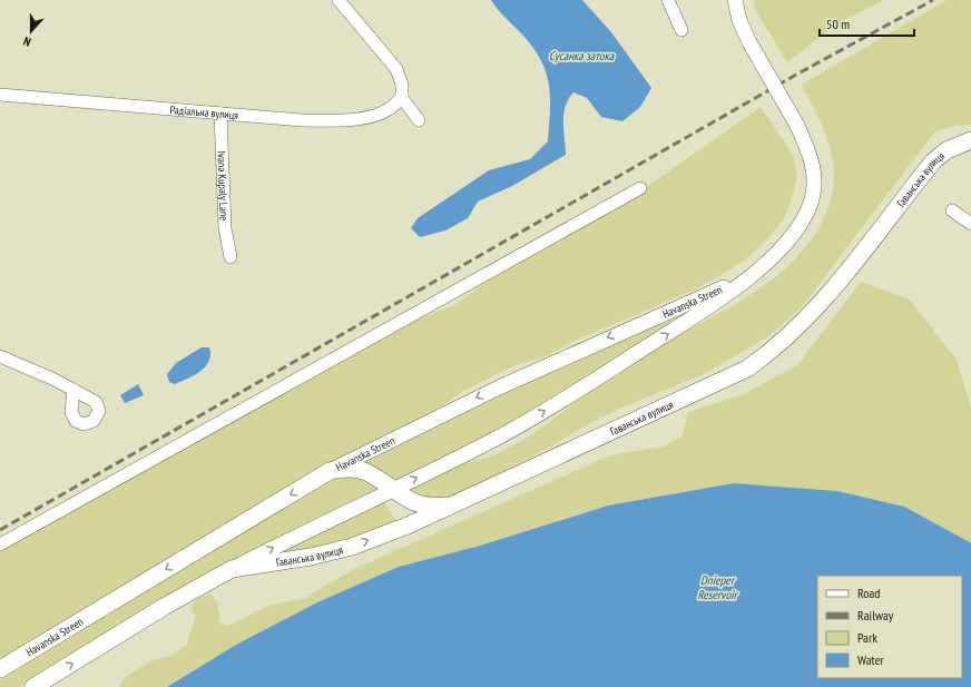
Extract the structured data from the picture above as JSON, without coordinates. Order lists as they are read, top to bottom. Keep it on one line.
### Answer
{"streets":{"main road":["Гаванська вулиця","Havanska Streen"],"street":["Радіальна вулиця","Ivana Kupaly Lane"]},"crossings":[["Радіальна вулиця","Ivana Kupaly Lane"],["Гаванська вулиця","Havanska Streen"]],"water":["Сусанка затока","Dnieper Reservoir"],"legend":["Road","Railway","Park","Water"],"scale_bar":"50 m","north":"bottom"}
